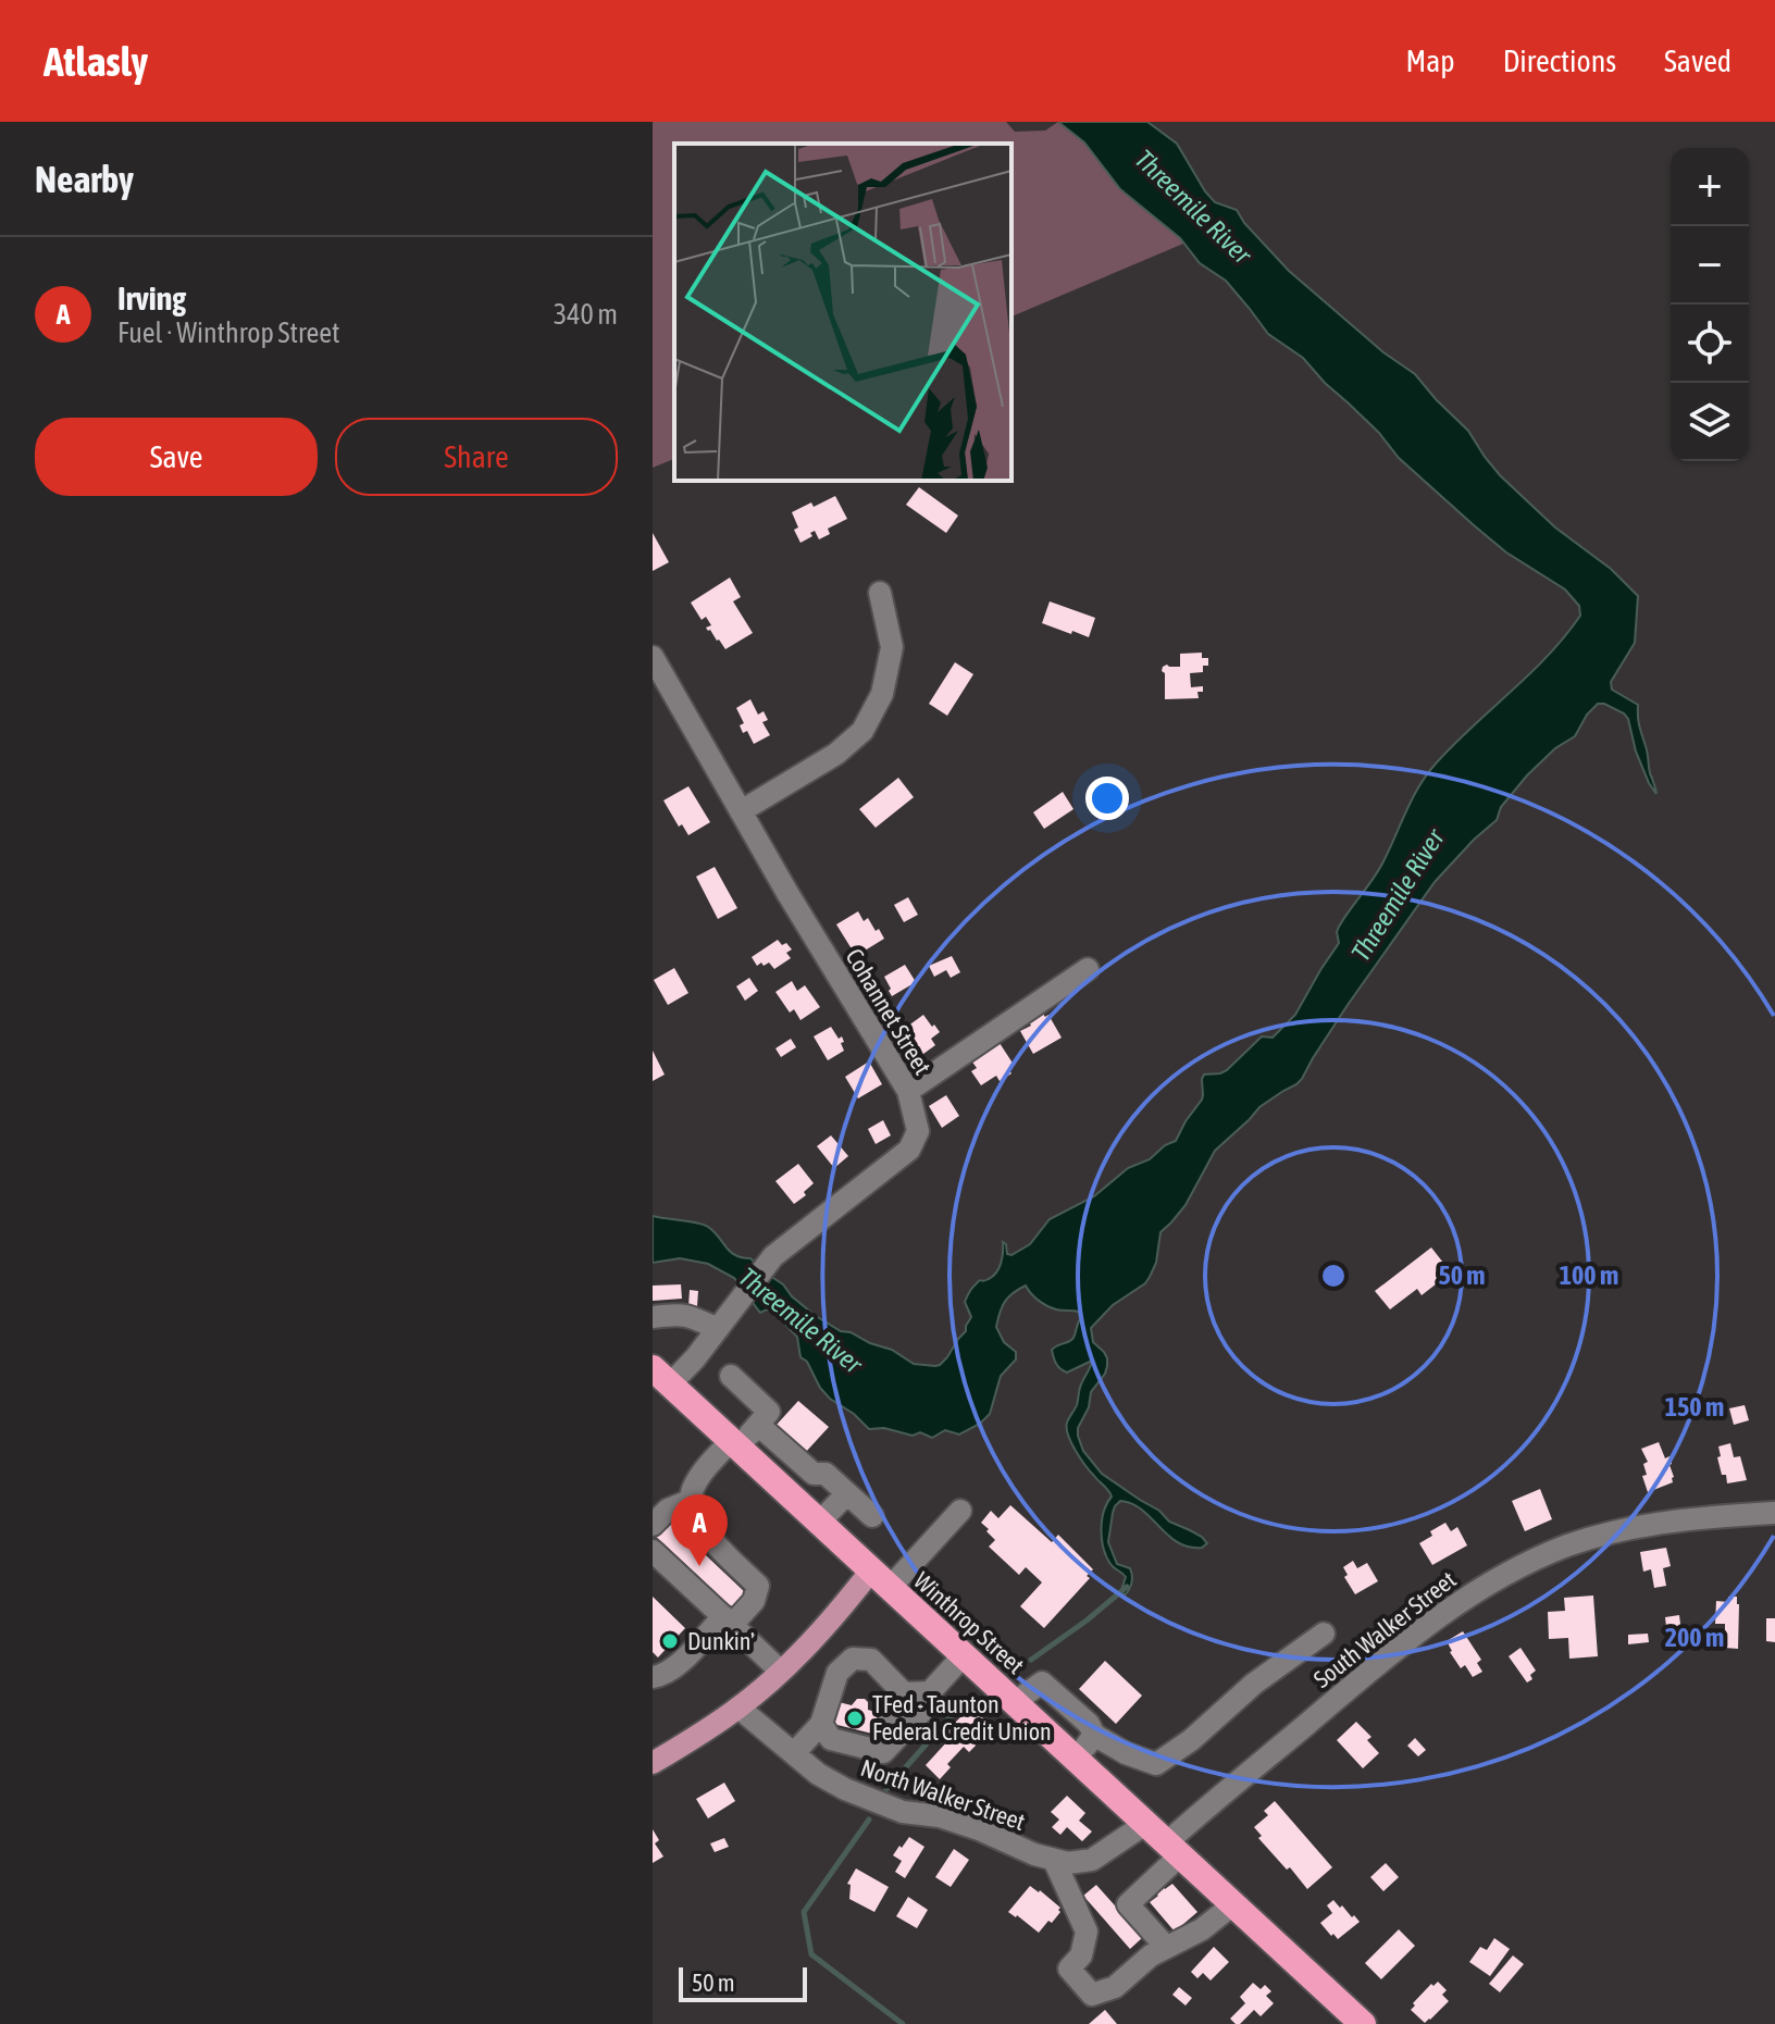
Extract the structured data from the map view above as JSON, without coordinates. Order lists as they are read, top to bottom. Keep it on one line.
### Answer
{"streets":{"highway":["Winthrop Street"],"street":["Cohannet Street","South Walker Street","North Walker Street"]},"crossings":[["Cohannet Street","Winthrop Street"],["Winthrop Street","South Walker Street"],["Winthrop Street","North Walker Street"]],"water":["Threemile River"],"places":["Dunkin'","TFed - Taunton Federal Credit Union"],"scale_bar":"50 m","page":{"header":"Atlasly","nav":["Map","Directions","Saved"],"heading":"Nearby","map_buttons":["+","−"],"list":[{"mark":"A","name":"Irving","note":"Fuel · Winthrop Street","value":"340 m"}],"buttons":["Save","Share"],"pins":"A","scale":"50 m"},"rings":["50 m","100 m","150 m","200 m"]}
